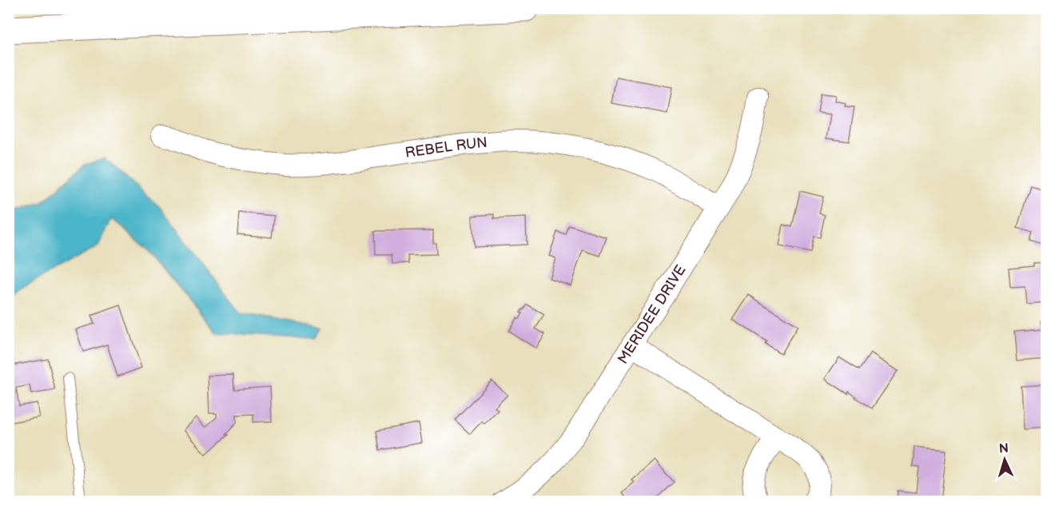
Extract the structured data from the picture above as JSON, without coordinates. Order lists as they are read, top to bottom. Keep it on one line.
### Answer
{"streets":{"street":["REBEL RUN","MERIDEE DRIVE"]},"crossings":[["REBEL RUN","MERIDEE DRIVE"]],"north":"top"}
